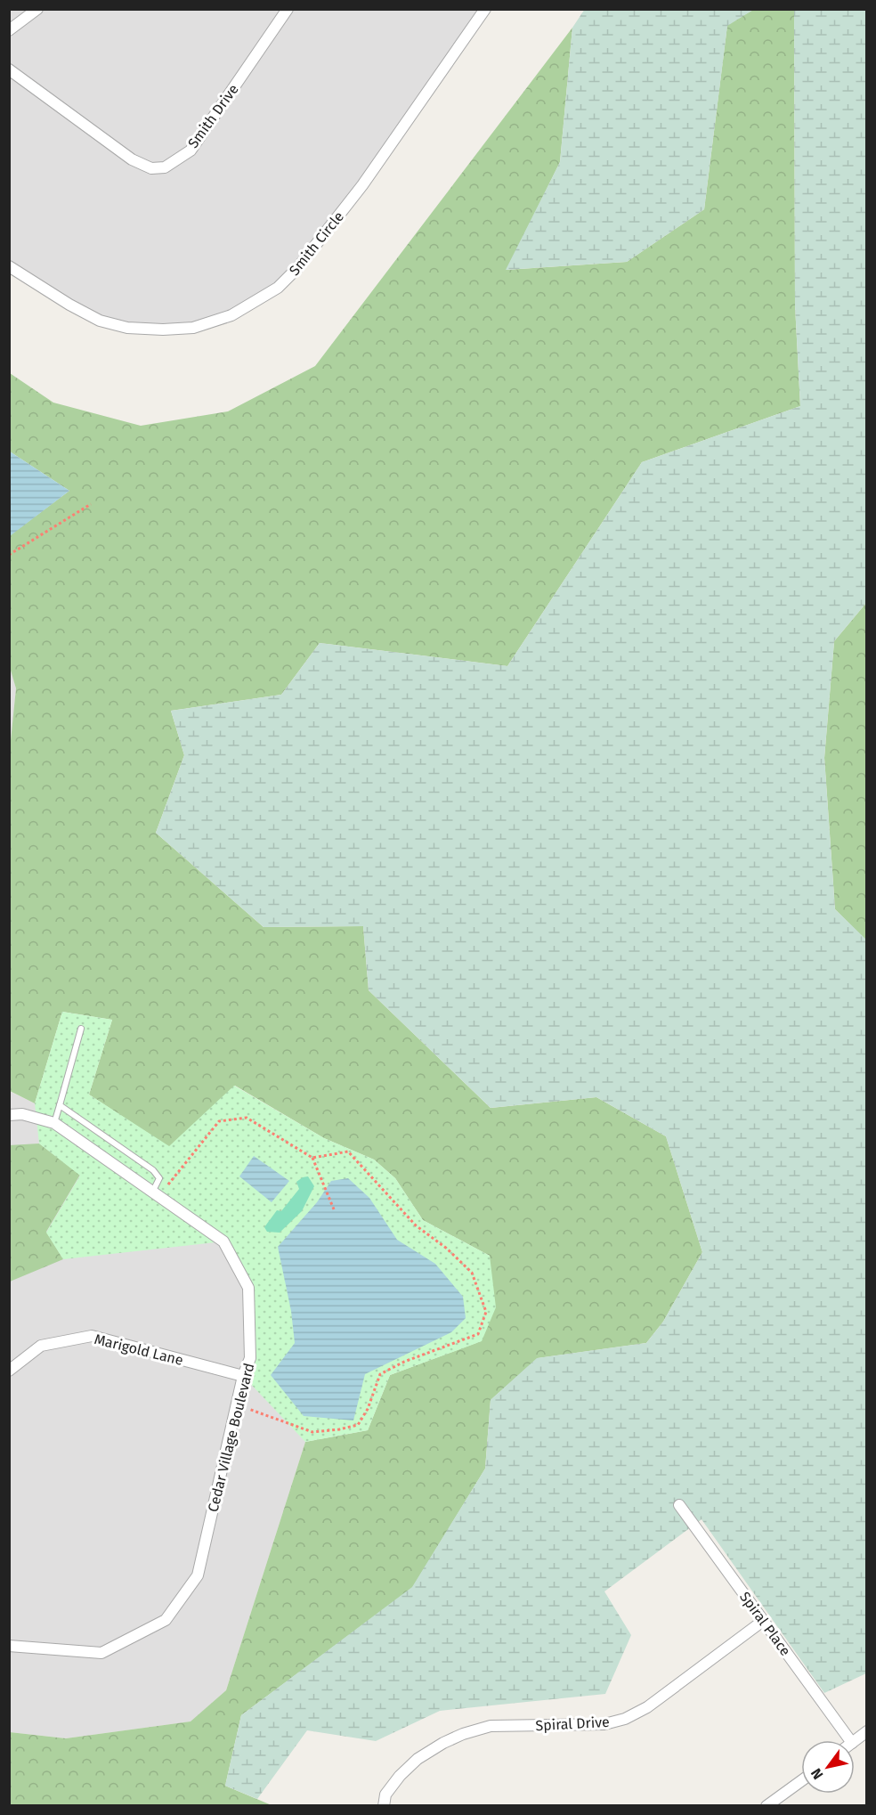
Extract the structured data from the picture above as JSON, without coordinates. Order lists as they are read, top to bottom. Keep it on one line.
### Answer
{"streets":{"street":["Smith Drive","Smith Circle","Marigold Lane","Cedar Village Boulevard","Spiral Place","Spiral Drive"]},"crossings":[["Marigold Lane","Cedar Village Boulevard"],["Spiral Place","Spiral Drive"]],"north":"bottom left"}
